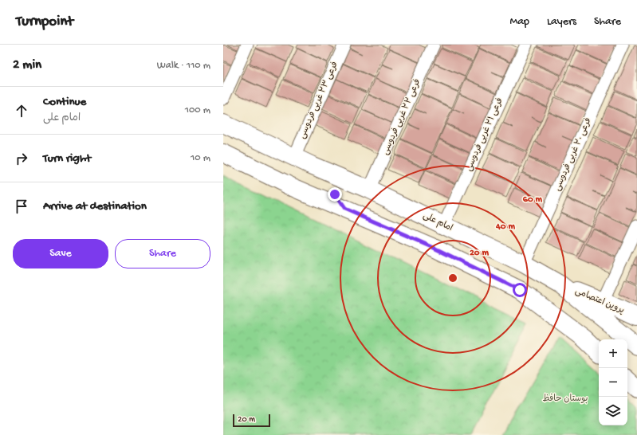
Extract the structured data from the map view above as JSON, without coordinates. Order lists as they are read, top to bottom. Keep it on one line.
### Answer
{"streets":{"main road":["امام علی","پروین اعتصامی"],"street":["فرعی ۲۳ غربی فردوسی","فرعی ۲۲ غربی فردوسی","فرعی ۲۱ غربی فردوسی","فرعی ۲۰ غربی فردوسی"]},"crossings":[["فرعی ۲۳ غربی فردوسی","امام علی"],["فرعی ۲۲ غربی فردوسی","امام علی"],["فرعی ۲۱ غربی فردوسی","امام علی"],["فرعی ۲۰ غربی فردوسی","امام علی"],["امام علی","پروین اعتصامی"]],"parks":["بوستان حافظ"],"scale_bar":"20 m","page":{"header":"Turnpoint","nav":["Map","Layers","Share"],"heading":["2 min","Walk · 110 m"],"list":[["Continue","امام علی","100 m"],["Turn right","10 m"],"Arrive at destination"],"buttons":["Save","Share"],"map_buttons":["+","−"],"scale":"20 m"},"rings":["60 m","40 m","20 m"]}
